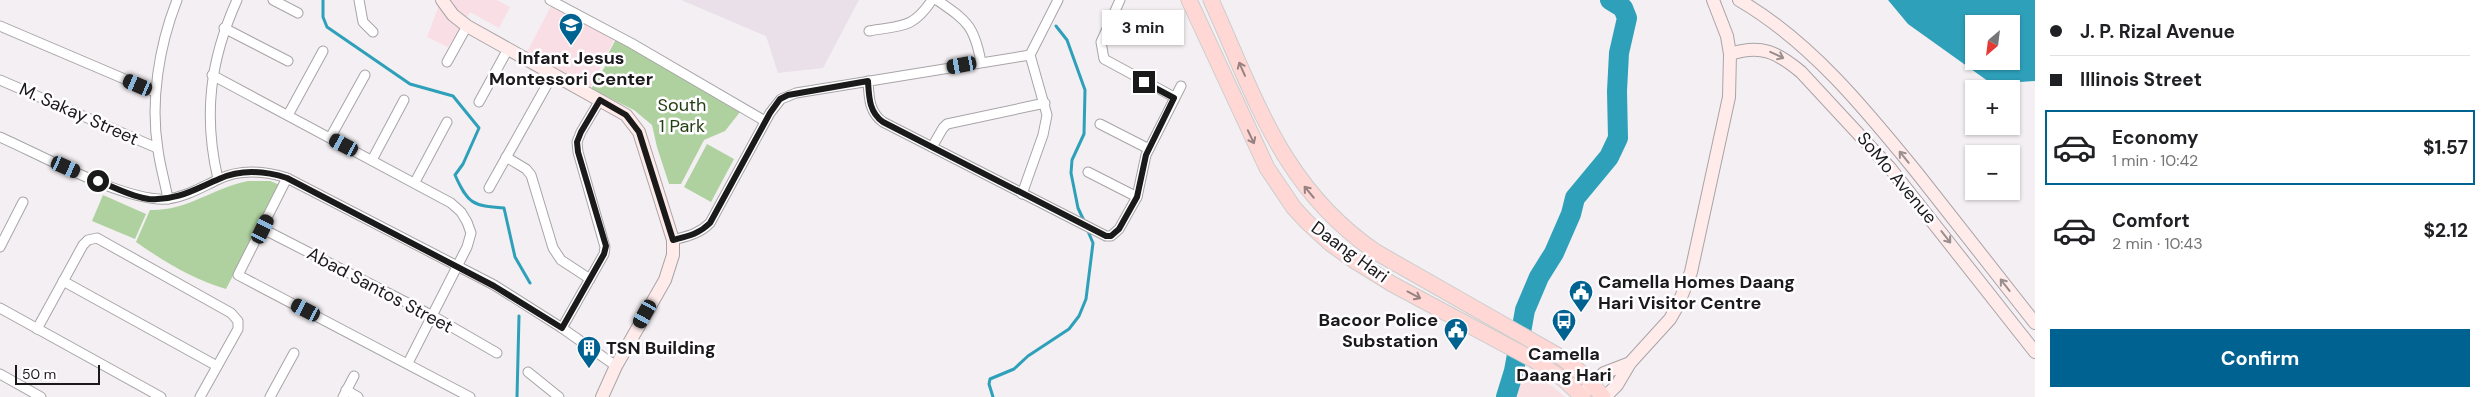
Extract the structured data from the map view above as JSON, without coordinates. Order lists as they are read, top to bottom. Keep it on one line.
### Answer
{"streets":{"main road":["Daang Hari"],"street":["M. Sakay Street","SoMo Avenue","Abad Santos Street"]},"parks":["South 1 Park"],"places":{"school or university":["Infant Jesus Montessori Center"],"public building":["Camella Homes Daang Hari Visitor Centre","Bacoor Police Substation"],"bus stop":["Camella Daang Hari"],"building":["TSN Building"]},"scale_bar":"50 m","north":"bottom left","page":{"banner":["J. P. Rizal Avenue","Illinois Street"],"bubble":"3 min","map_buttons":["+","−"],"list":[{"name":"Economy","note":"1 min · 10:42","value":"$1.57"},{"name":"Comfort","note":"2 min · 10:43","value":"$2.12"}],"buttons":"Confirm","scale":"50 m"}}
